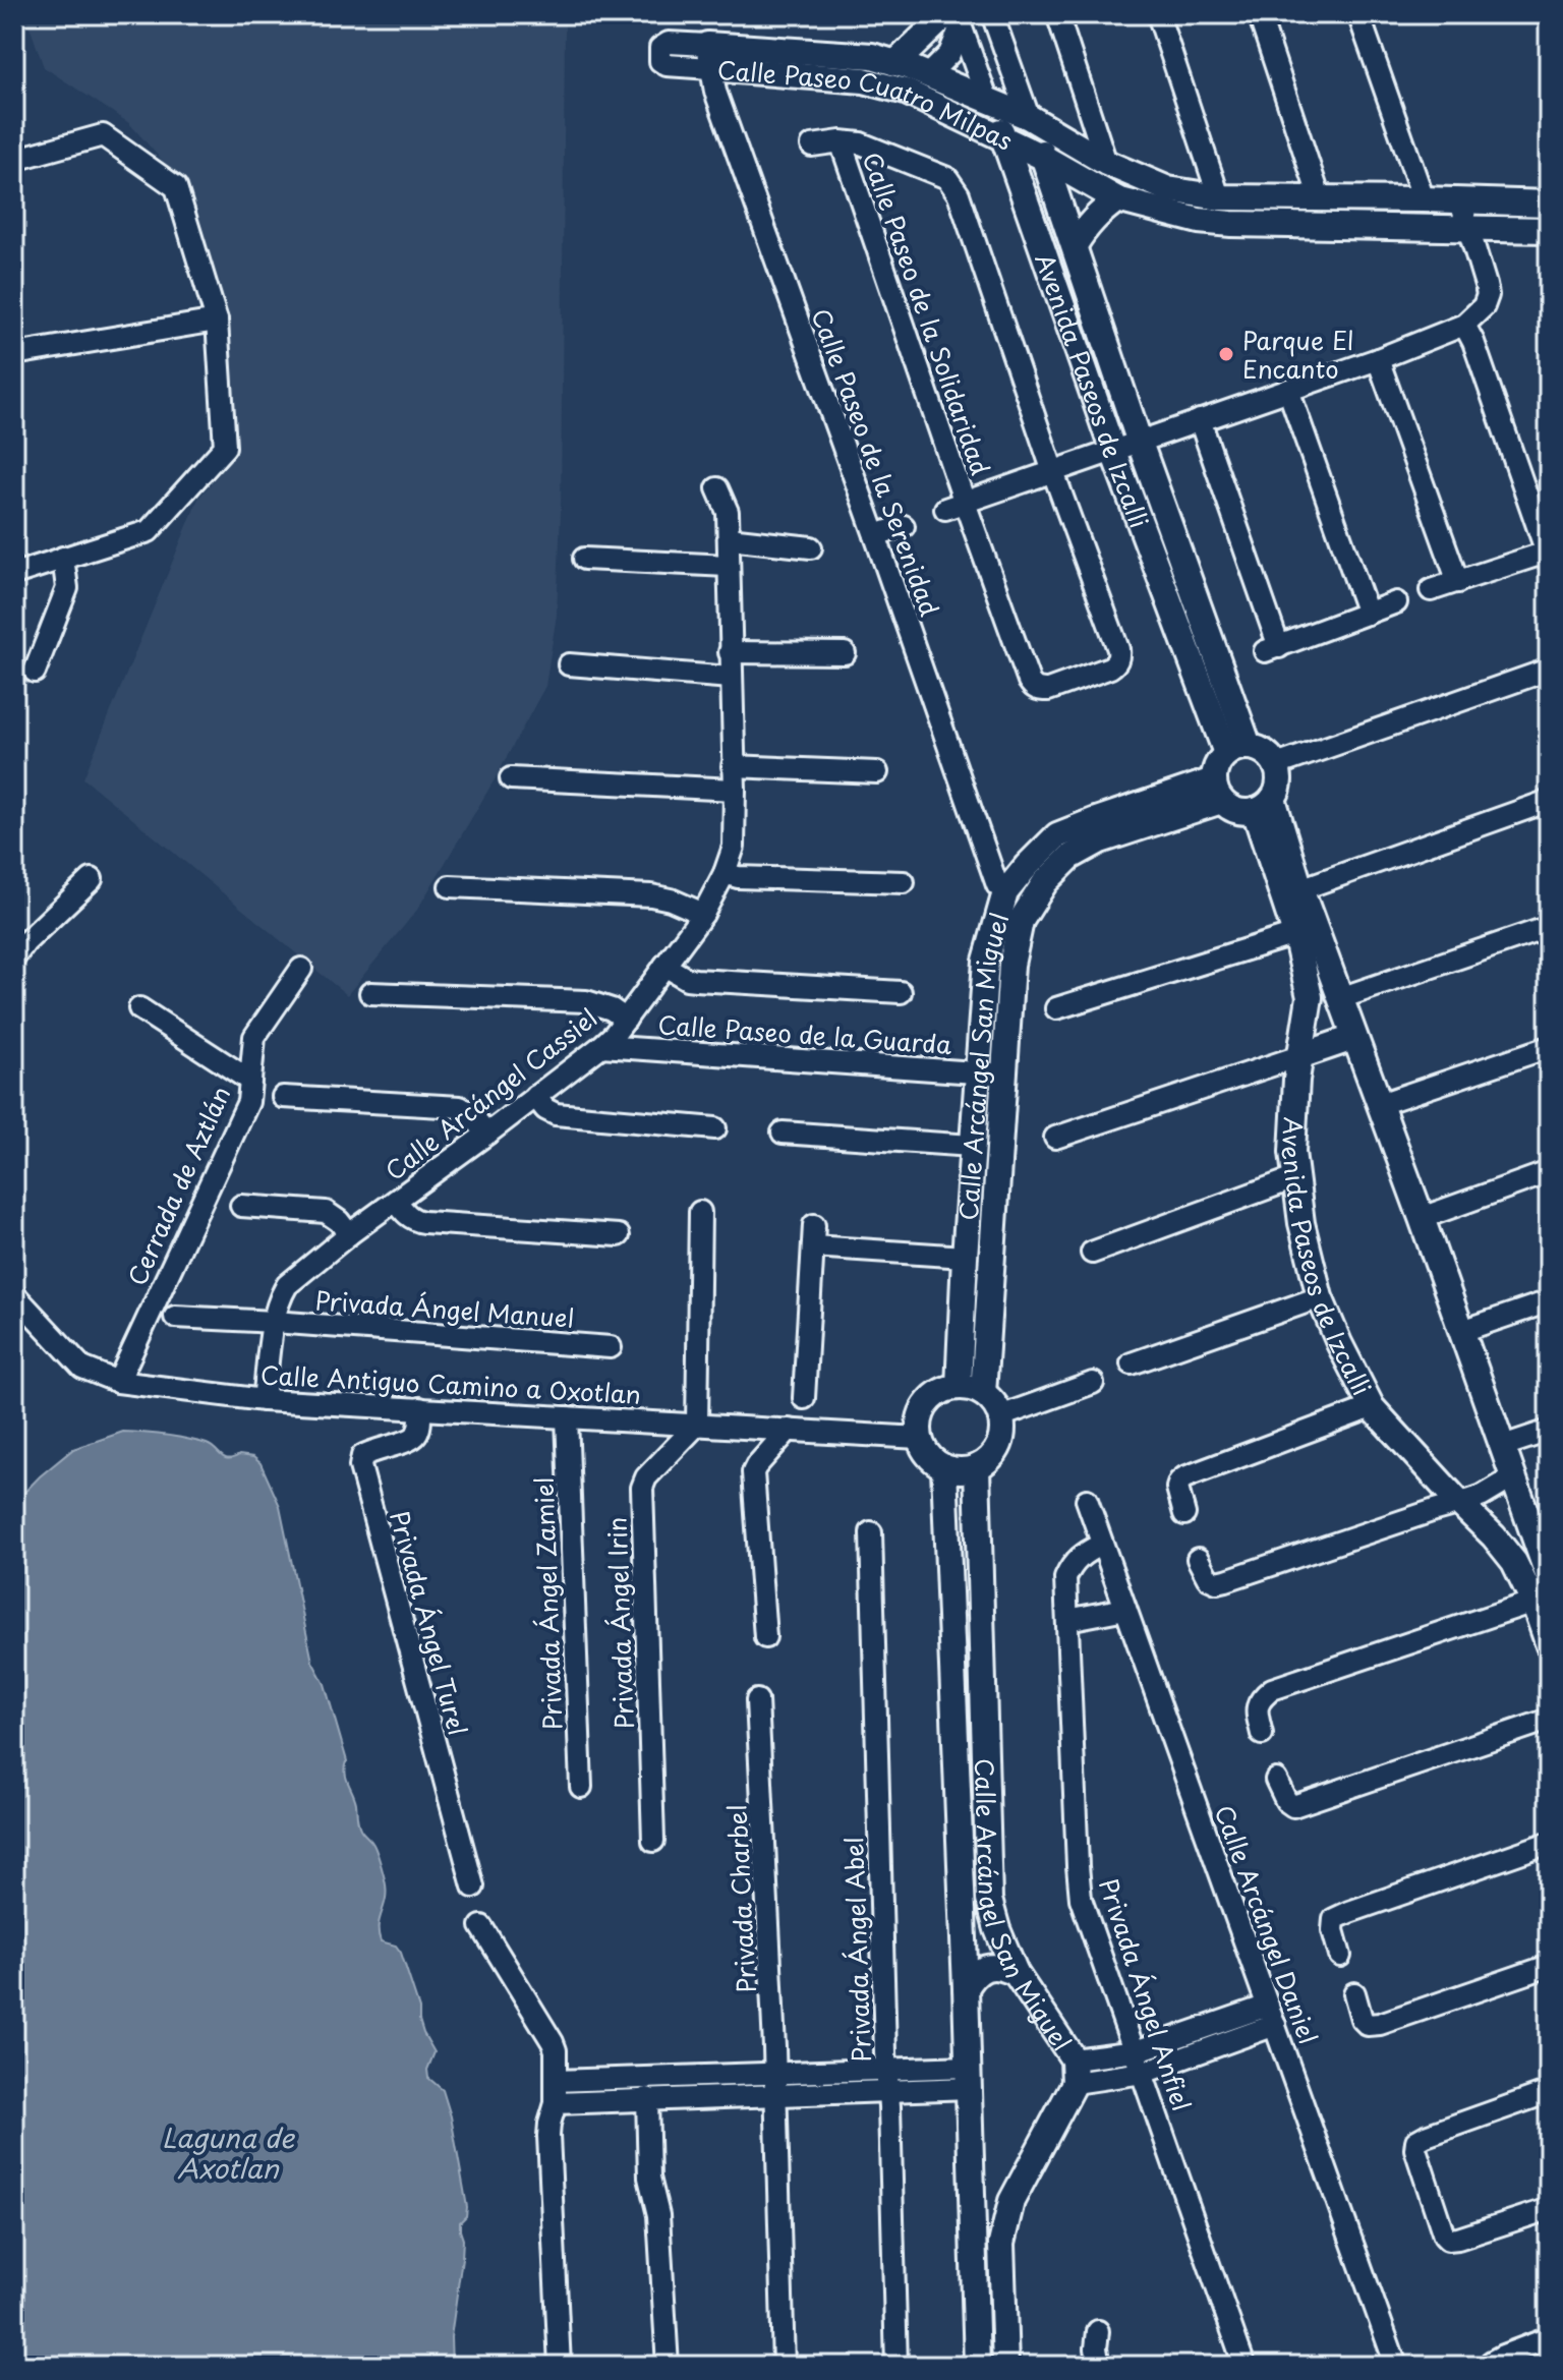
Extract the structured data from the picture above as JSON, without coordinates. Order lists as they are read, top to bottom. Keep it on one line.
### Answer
{"streets":{"street":["Calle Paseo Cuatro Milpas","Calle Paseo de la Solidaridad","Avenida Paseos de Izcalli","Calle Paseo de la Serenidad","Calle Paseo de la Guarda","Calle Arcángel San Miguel","Calle Arcángel Cassiel","Cerrada de Aztlán","Privada Ángel Manuel","Calle Antiguo Camino a Oxotlan","Privada Ángel Zamiel","Privada Ángel Turel","Privada Ángel Irin","Privada Charbel","Calle Arcángel Daniel","Privada Ángel Abel","Privada Ángel Anfiel"]},"crossings":[["Calle Paseo Cuatro Milpas","Avenida Paseos de Izcalli"],["Calle Paseo Cuatro Milpas","Calle Paseo de la Serenidad"],["Avenida Paseos de Izcalli","Calle Arcángel San Miguel"],["Calle Paseo de la Serenidad","Calle Arcángel San Miguel"],["Calle Paseo de la Guarda","Calle Arcángel San Miguel"],["Calle Paseo de la Guarda","Calle Arcángel Cassiel"],["Calle Arcángel San Miguel","Calle Antiguo Camino a Oxotlan"],["Calle Arcángel Cassiel","Privada Ángel Manuel"],["Calle Arcángel Cassiel","Calle Antiguo Camino a Oxotlan"],["Cerrada de Aztlán","Calle Antiguo Camino a Oxotlan"],["Calle Antiguo Camino a Oxotlan","Privada Ángel Zamiel"],["Calle Antiguo Camino a Oxotlan","Privada Ángel Turel"],["Calle Antiguo Camino a Oxotlan","Privada Ángel Irin"],["Calle Arcángel Daniel","Privada Ángel Anfiel"]],"water":["Laguna de Axotlan"],"places":["Parque El Encanto"]}
